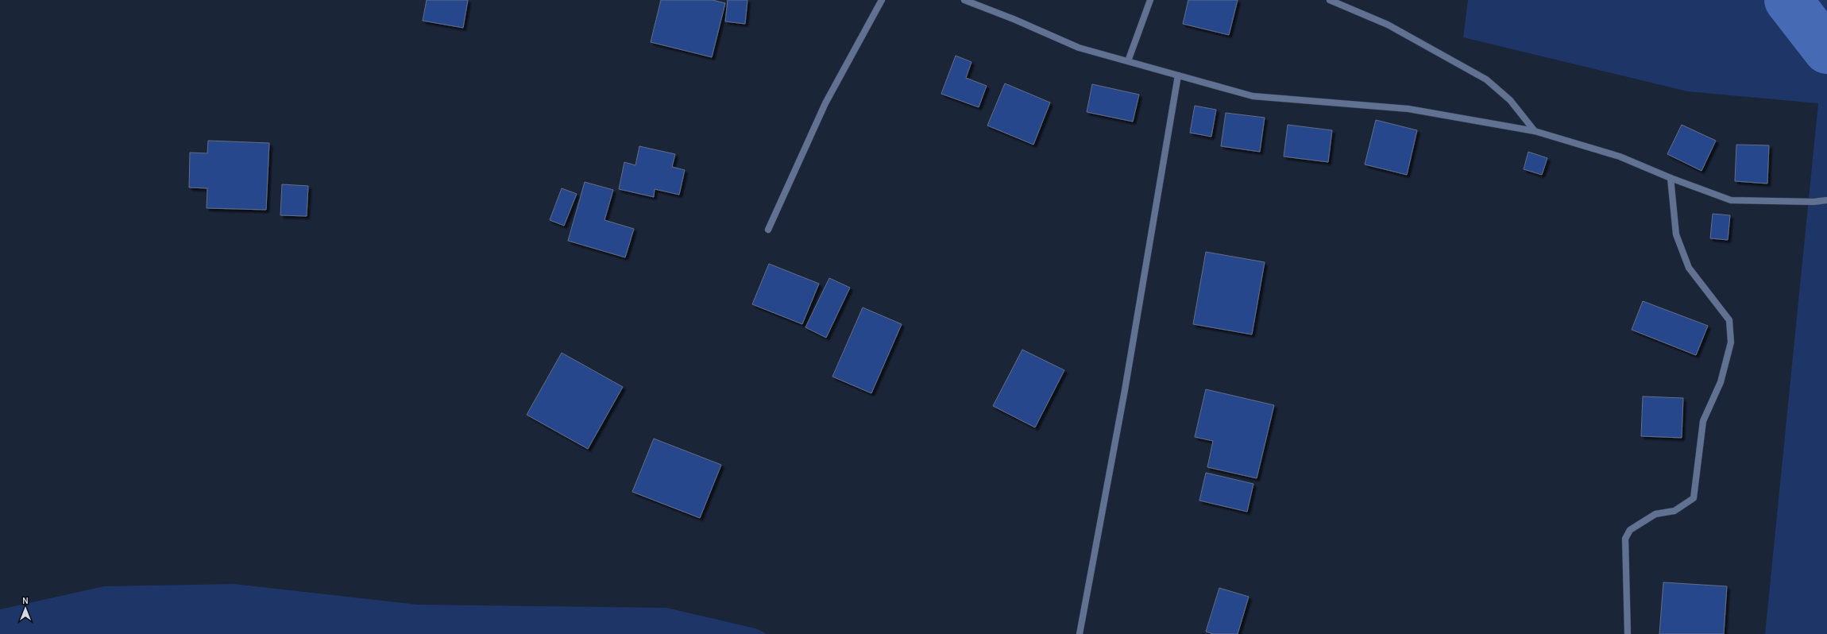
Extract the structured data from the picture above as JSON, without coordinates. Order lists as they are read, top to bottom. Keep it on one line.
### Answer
{"north":"top"}
